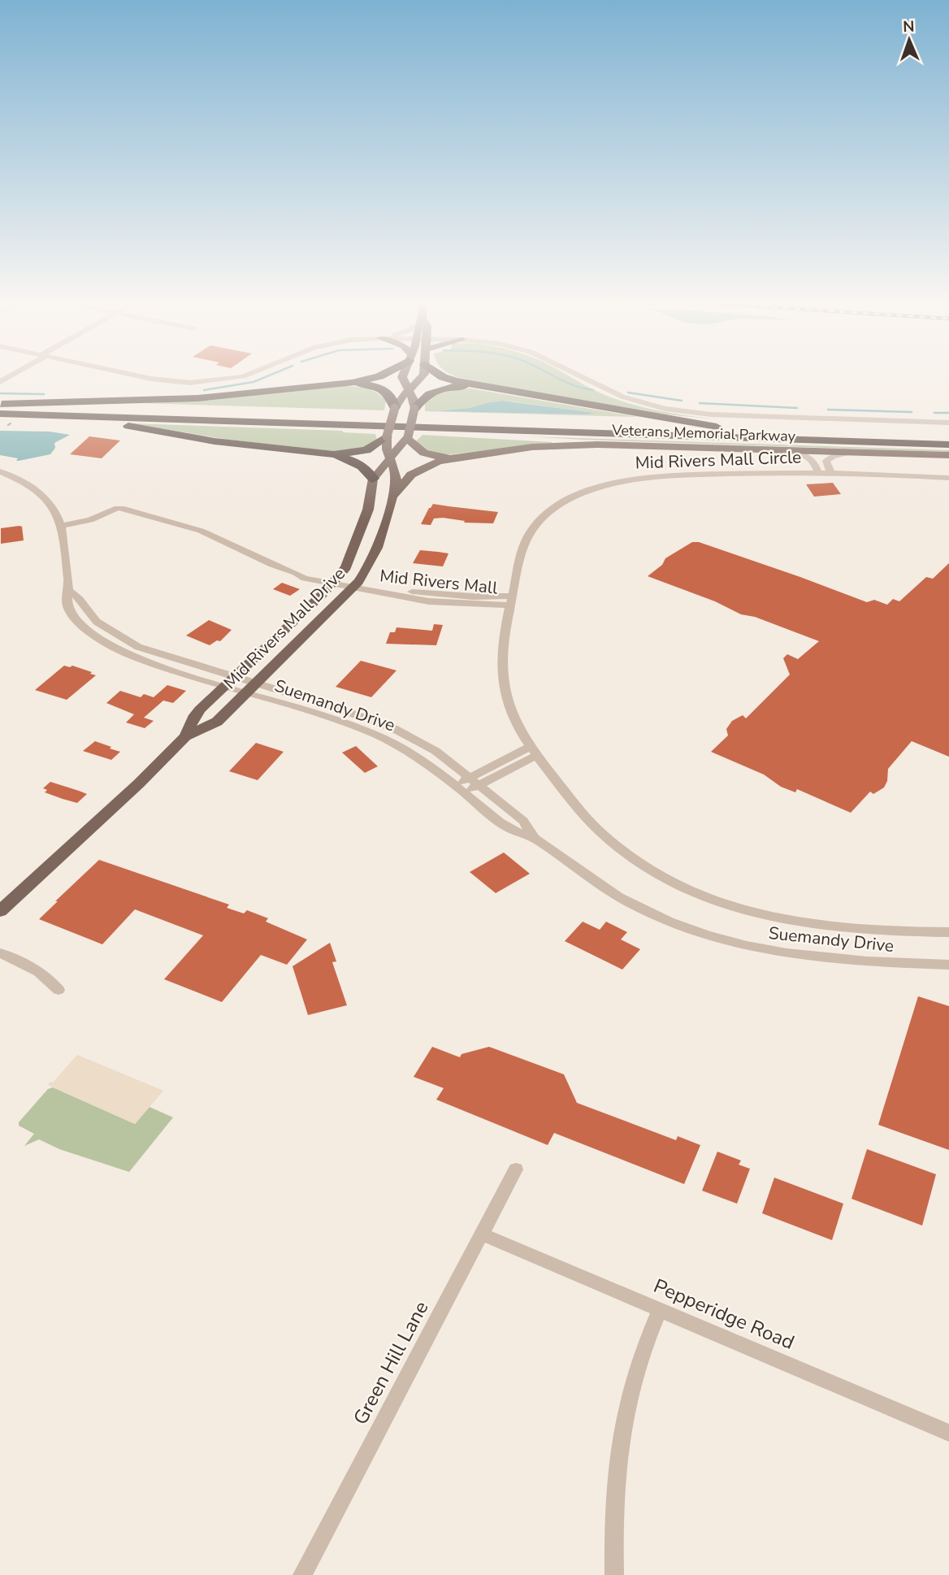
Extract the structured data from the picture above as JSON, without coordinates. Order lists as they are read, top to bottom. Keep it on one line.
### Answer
{"streets":{"main road":["Veterans Memorial Parkway","Mid Rivers Mall Drive"],"street":["Mid Rivers Mall Circle","Mid Rivers Mall","Suemandy Drive","Pepperidge Road","Green Hill Lane"]},"crossings":[["Veterans Memorial Parkway","Mid Rivers Mall Drive"],["Mid Rivers Mall Circle","Mid Rivers Mall"],["Mid Rivers Mall","Mid Rivers Mall Drive"],["Mid Rivers Mall","Suemandy Drive"],["Mid Rivers Mall Drive","Suemandy Drive"],["Pepperidge Road","Green Hill Lane"]],"north":"top"}
